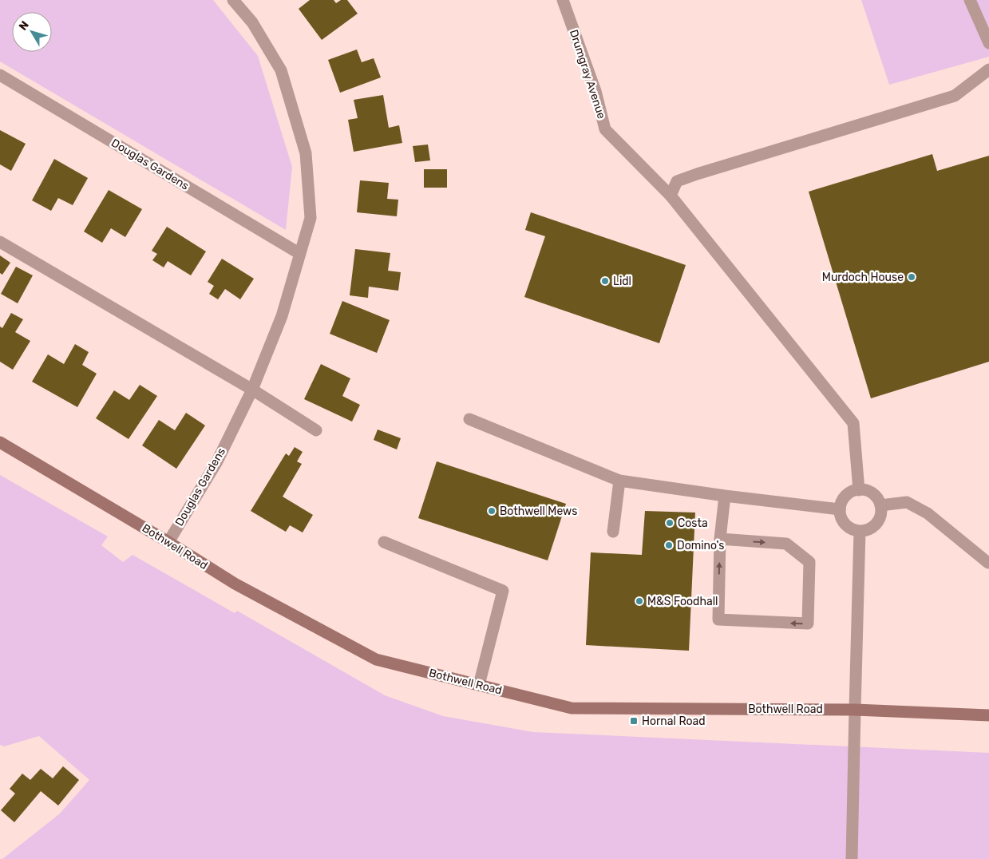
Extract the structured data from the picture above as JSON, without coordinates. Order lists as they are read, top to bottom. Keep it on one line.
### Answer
{"streets":{"main road":["Bothwell Road"],"street":["Drumgray Avenue","Douglas Gardens"]},"crossings":[["Douglas Gardens","Bothwell Road"]],"places":{"other":["Murdoch House","Lidl","Bothwell Mews","Costa","Domino's","M&S Foodhall"],"transit":["Hornal Road"]},"north":"top left"}
